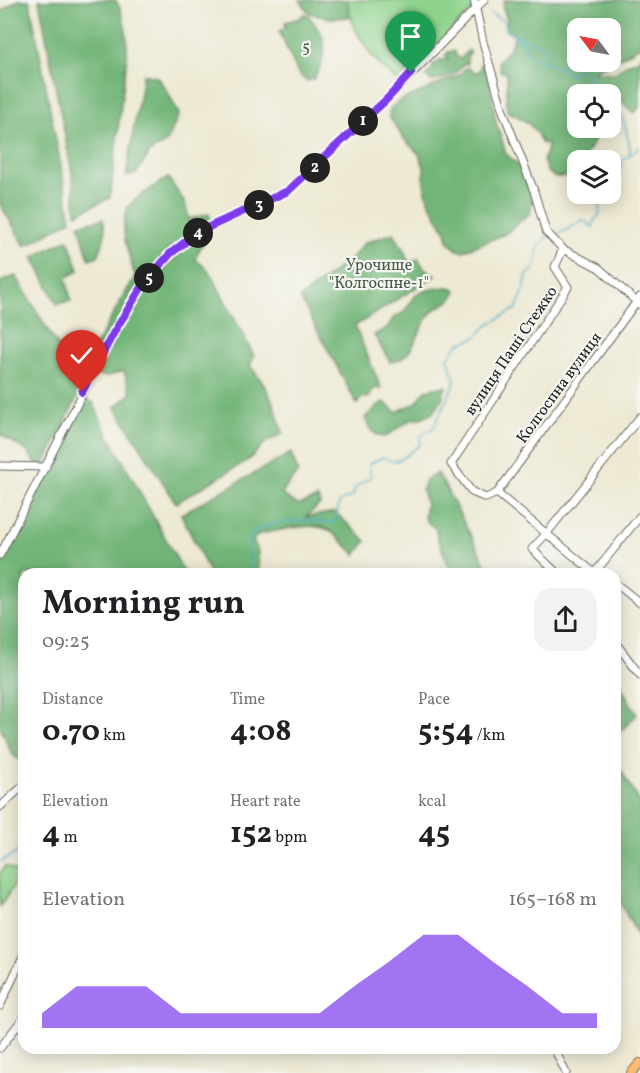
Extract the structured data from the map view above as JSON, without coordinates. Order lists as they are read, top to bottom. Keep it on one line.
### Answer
{"streets":{"street":["вулиця Паші Стежко","Колгоспна вулиця"]},"crossings":[["вулиця Паші Стежко","Колгоспна вулиця"]],"parks":["5","Урочище \"Колгоспне-1\""],"north":"top left","page":{"pins":["1","2","3","4","5"],"heading":["Morning run","09:25"],"stats":[["Distance","0.70 km"],["Time","4:08"],["Pace","5:54 /km"],["Elevation","4 m"],["Heart rate","152 bpm"],["kcal","45"]],"chart":["Elevation","165–168 m"]}}
